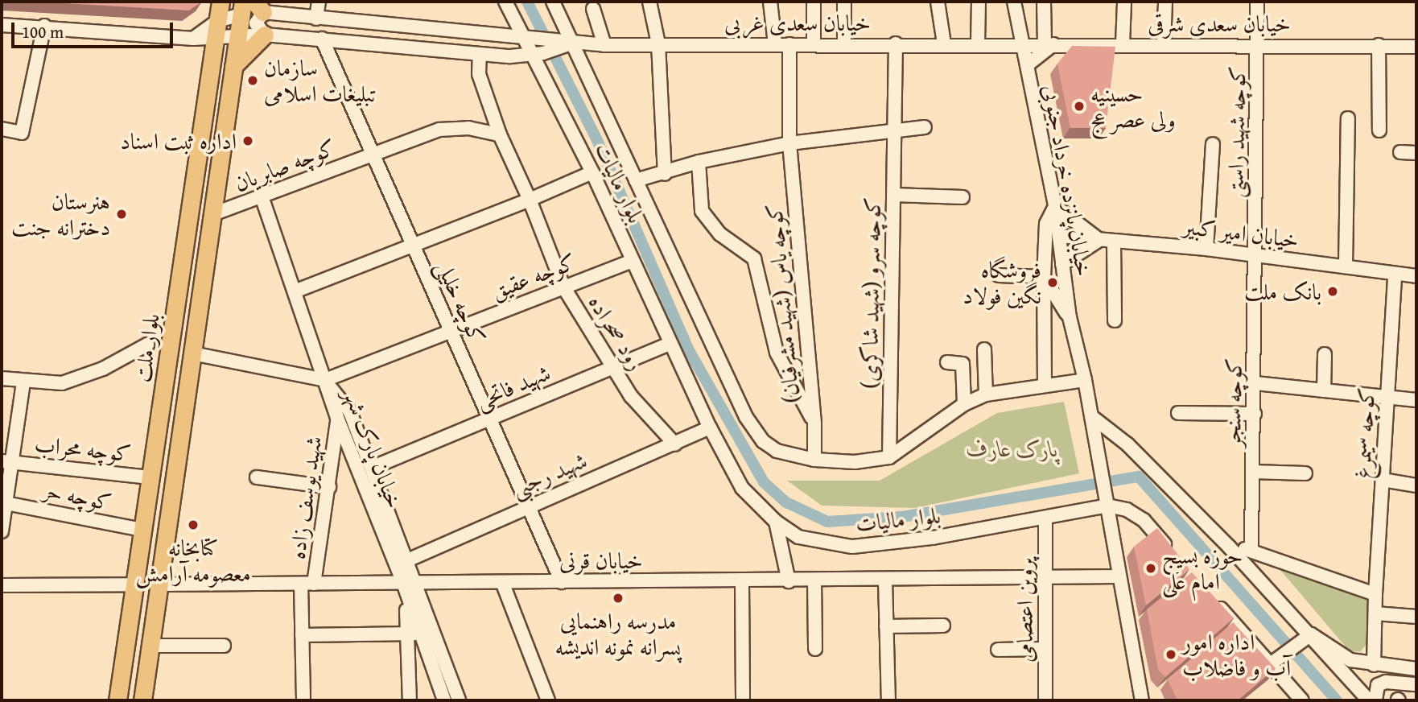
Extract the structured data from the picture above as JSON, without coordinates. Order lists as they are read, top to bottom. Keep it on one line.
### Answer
{"streets":{"main road":["بلوار ملت"],"street":["خیابان سعدی غربی","خیابان سعدی شرقی","کوچه شهید راستی","کوچه صابریان","خیابان پانزده خرداد جنوبی","بلوار مالیات","خیابان امیر کبیر","کوچه عقیق","کوچه سرو (شهید شاکری)","کوچه خلیلی","کوچه یاس (شهید مشرفیان)","رود صحراده","شهید فاتحی","کوچه سنجر","کوچه سیمرغ","کوچه محراب","خیابان پارک شهر","شهید رجبی","کوچه حر","شهید یوسف زاده","خیابان قرنی","پروین اعتصامی"]},"crossings":[["خیابان سعدی غربی","خیابان سعدی شرقی"],["خیابان سعدی غربی","خیابان پانزده خرداد جنوبی"],["خیابان سعدی غربی","بلوار مالیات"],["خیابان سعدی غربی","کوچه سرو (شهید شاکری)"],["خیابان سعدی غربی","کوچه یاس (شهید مشرفیان)"],["خیابان سعدی شرقی","کوچه شهید راستی"],["خیابان سعدی شرقی","خیابان پانزده خرداد جنوبی"],["کوچه شهید راستی","خیابان امیر کبیر"],["کوچه شهید راستی","کوچه سنجر"],["کوچه صابریان","کوچه خلیلی"],["کوچه صابریان","رود صحراده"],["کوچه صابریان","بلوار ملت"],["خیابان پانزده خرداد جنوبی","بلوار مالیات"],["خیابان پانزده خرداد جنوبی","خیابان امیر کبیر"],["بلوار مالیات","کوچه عقیق"],["بلوار مالیات","کوچه سرو (شهید شاکری)"],["بلوار مالیات","کوچه یاس (شهید مشرفیان)"],["بلوار مالیات","شهید فاتحی"],["بلوار مالیات","شهید رجبی"],["بلوار مالیات","پروین اعتصامی"],["خیابان امیر کبیر","کوچه سنجر"],["خیابان امیر کبیر","کوچه سیمرغ"],["کوچه عقیق","کوچه خلیلی"],["کوچه عقیق","رود صحراده"],["کوچه عقیق","خیابان پارک شهر"],["کوچه خلیلی","شهید فاتحی"],["کوچه خلیلی","شهید رجبی"],["کوچه خلیلی","خیابان قرنی"],["رود صحراده","شهید فاتحی"],["رود صحراده","شهید رجبی"],["بلوار ملت","کوچه محراب"],["بلوار ملت","کوچه حر"],["بلوار ملت","خیابان قرنی"],["شهید فاتحی","خیابان پارک شهر"],["خیابان پارک شهر","شهید رجبی"],["خیابان پارک شهر","شهید یوسف زاده"],["خیابان پارک شهر","خیابان قرنی"],["شهید یوسف زاده","خیابان قرنی"],["خیابان قرنی","پروین اعتصامی"]],"parks":["پارک عارف"],"places":["سازمان تبلیغات اسلامی","حسینیه ولی عصر عج","اداره ثبت اسناد","هنرستان دخترانه جنت","فروشگاه نگین فولاد","بانک ملت","کتابخانه معصومه آرامش","حوزه بسیج امام علی","مدرسه راهنمایی پسرانه نمونه اندیشه","اداره امور آب و فاضلاب"],"scale_bar":"100 m"}
